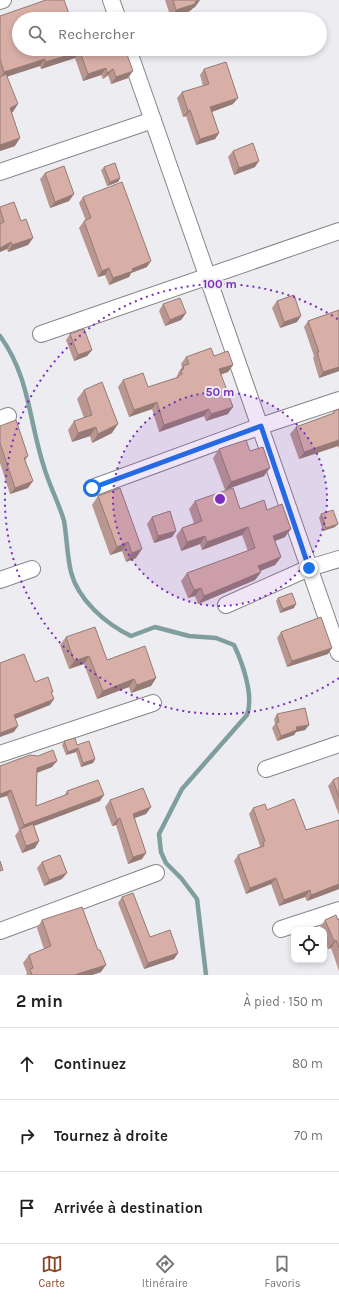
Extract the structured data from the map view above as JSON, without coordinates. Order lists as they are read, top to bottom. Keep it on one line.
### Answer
{"page":{"search":"Rechercher","heading":["2 min","À pied · 150 m"],"list":[["Continuez","80 m"],["Tournez à droite","70 m"],"Arrivée à destination"],"nav":["Carte","Itinéraire","Favoris"]},"rings":["100 m","50 m"]}
